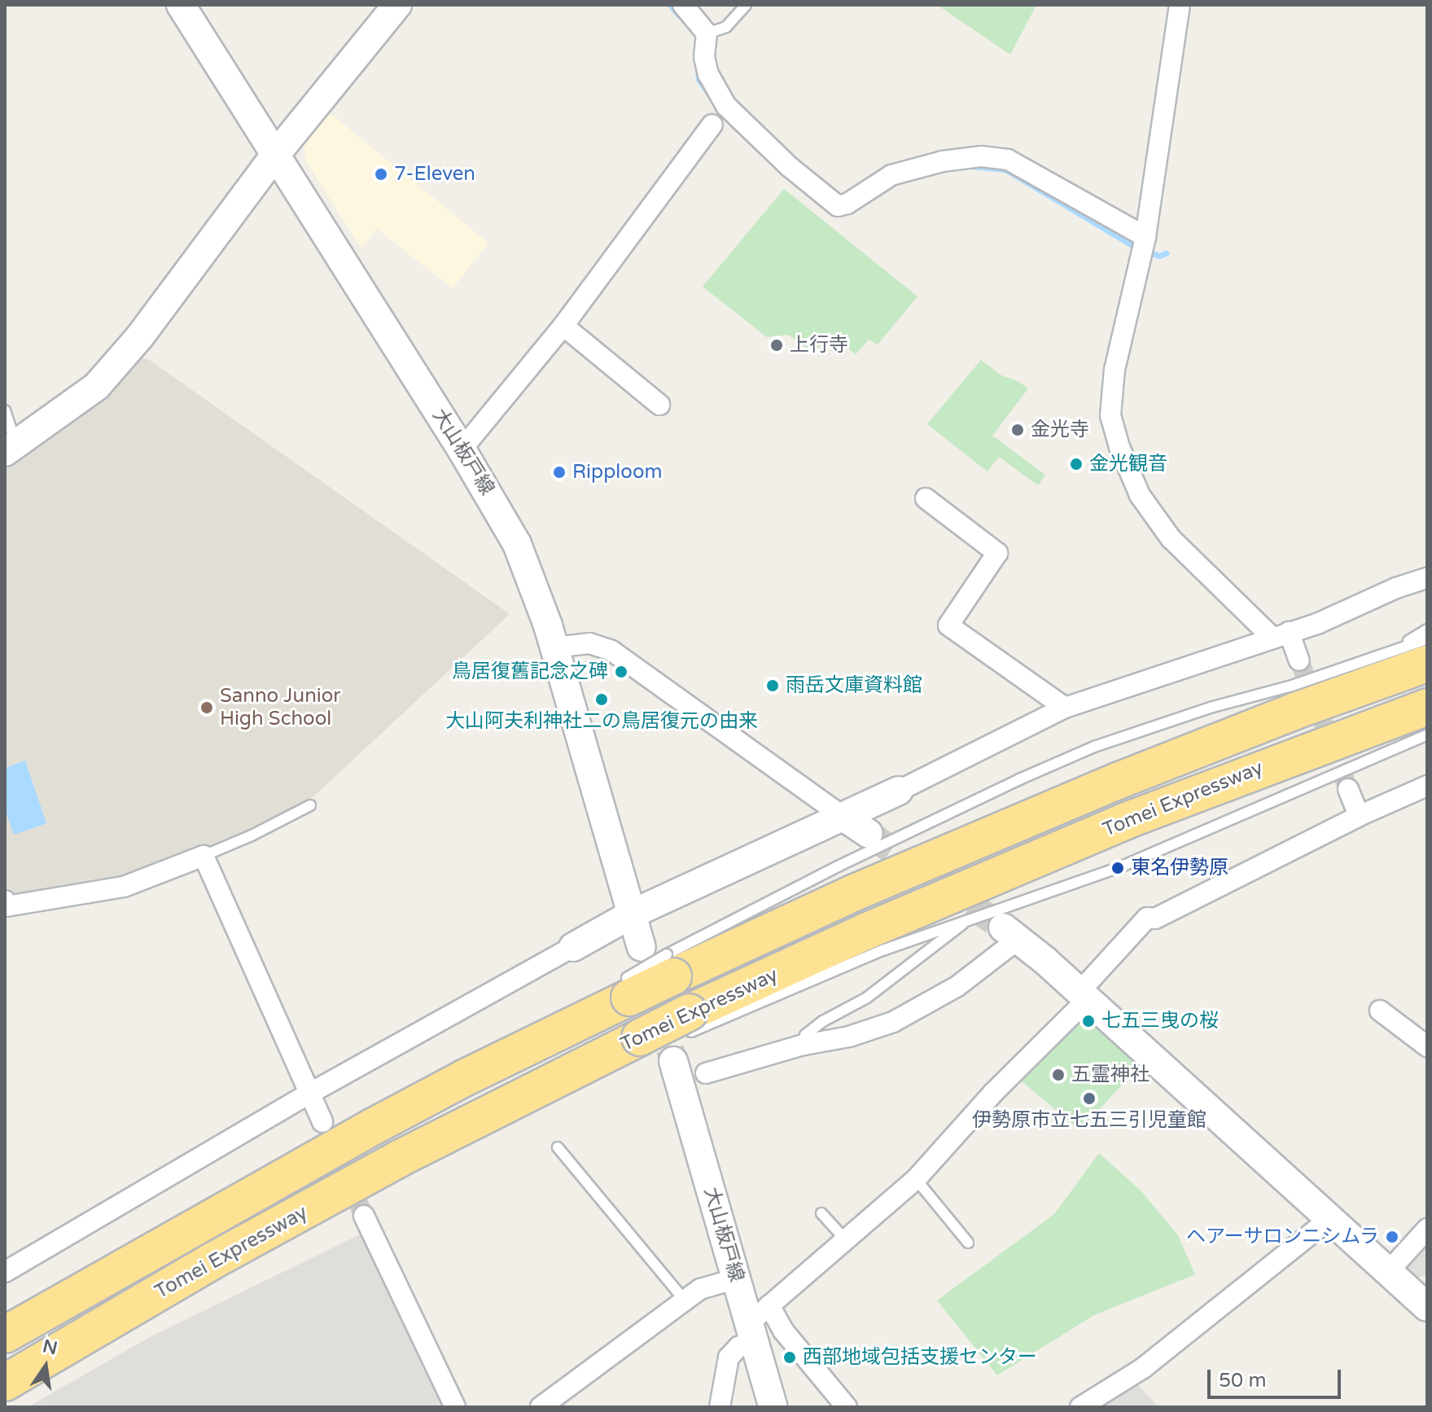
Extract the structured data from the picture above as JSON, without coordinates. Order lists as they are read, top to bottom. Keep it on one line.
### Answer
{"streets":{"highway":["Tomei Expressway"],"street":["大山板戸線"]},"crossings":[["大山板戸線","Tomei Expressway"]],"places":["7-Eleven","上行寺","金光寺","金光観音","Ripploom","鳥居復舊記念之碑","雨岳文庫資料館","大山阿夫利神社二の鳥居復元の由来","Sanno Junior High School","東名伊勢原","七五三曳の桜","五霊神社","伊勢原市立七五三引児童館","ヘアーサロンニシムラ","西部地域包括支援センター"],"scale_bar":"50 m","north":"top"}
